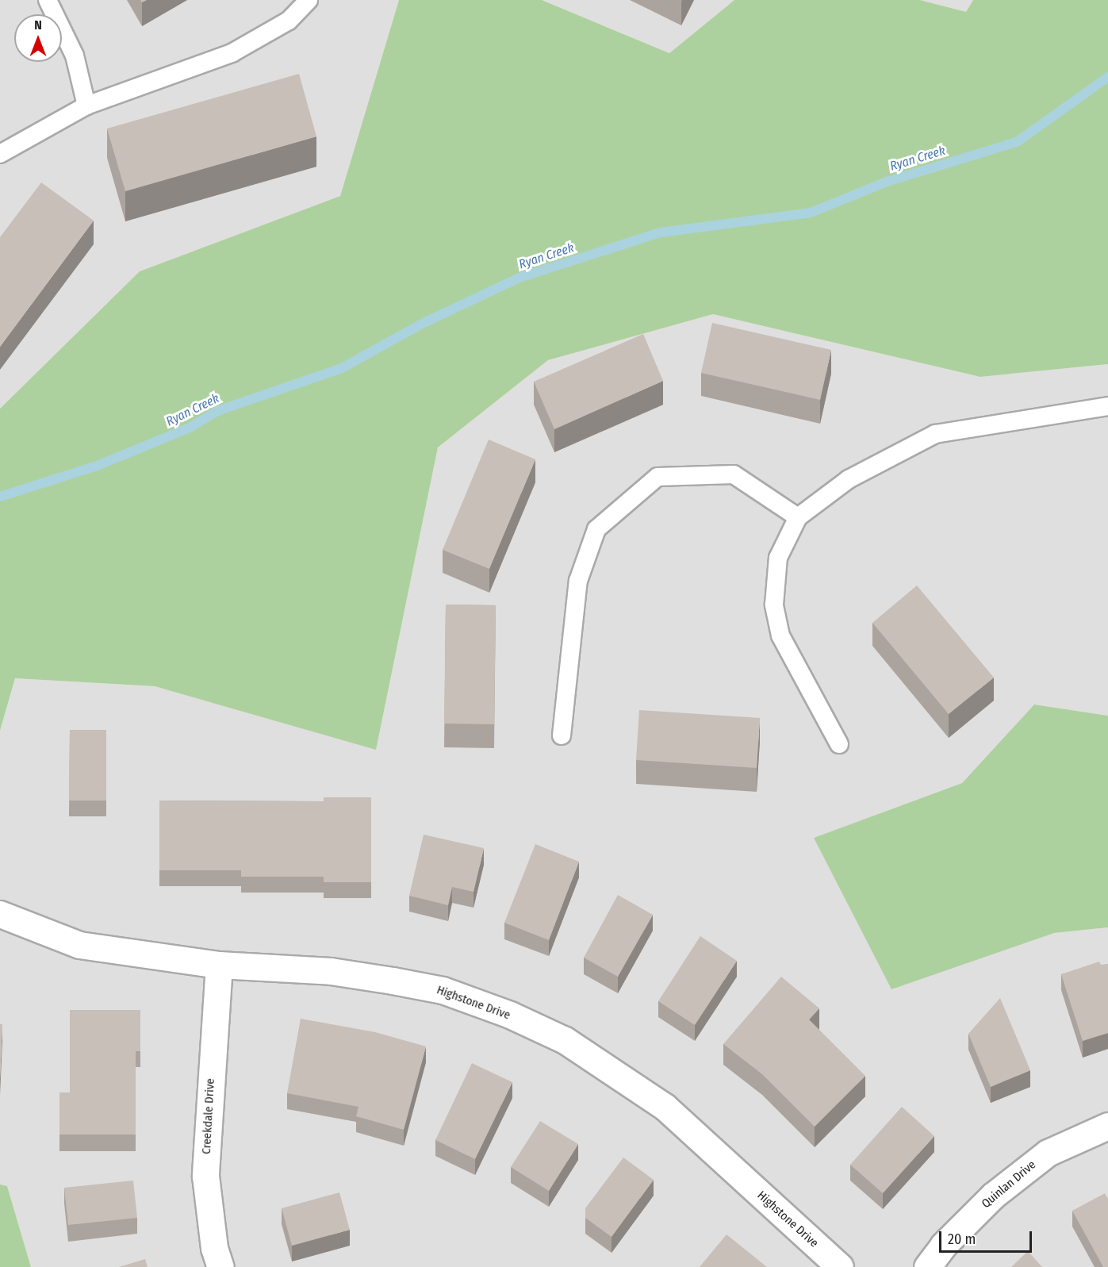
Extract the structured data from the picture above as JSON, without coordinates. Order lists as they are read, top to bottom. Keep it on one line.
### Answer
{"streets":{"street":["Highstone Drive","Creekdale Drive","Quinlan Drive"]},"crossings":[["Highstone Drive","Creekdale Drive"]],"water":["Ryan Creek"],"scale_bar":"20 m","north":"top"}
